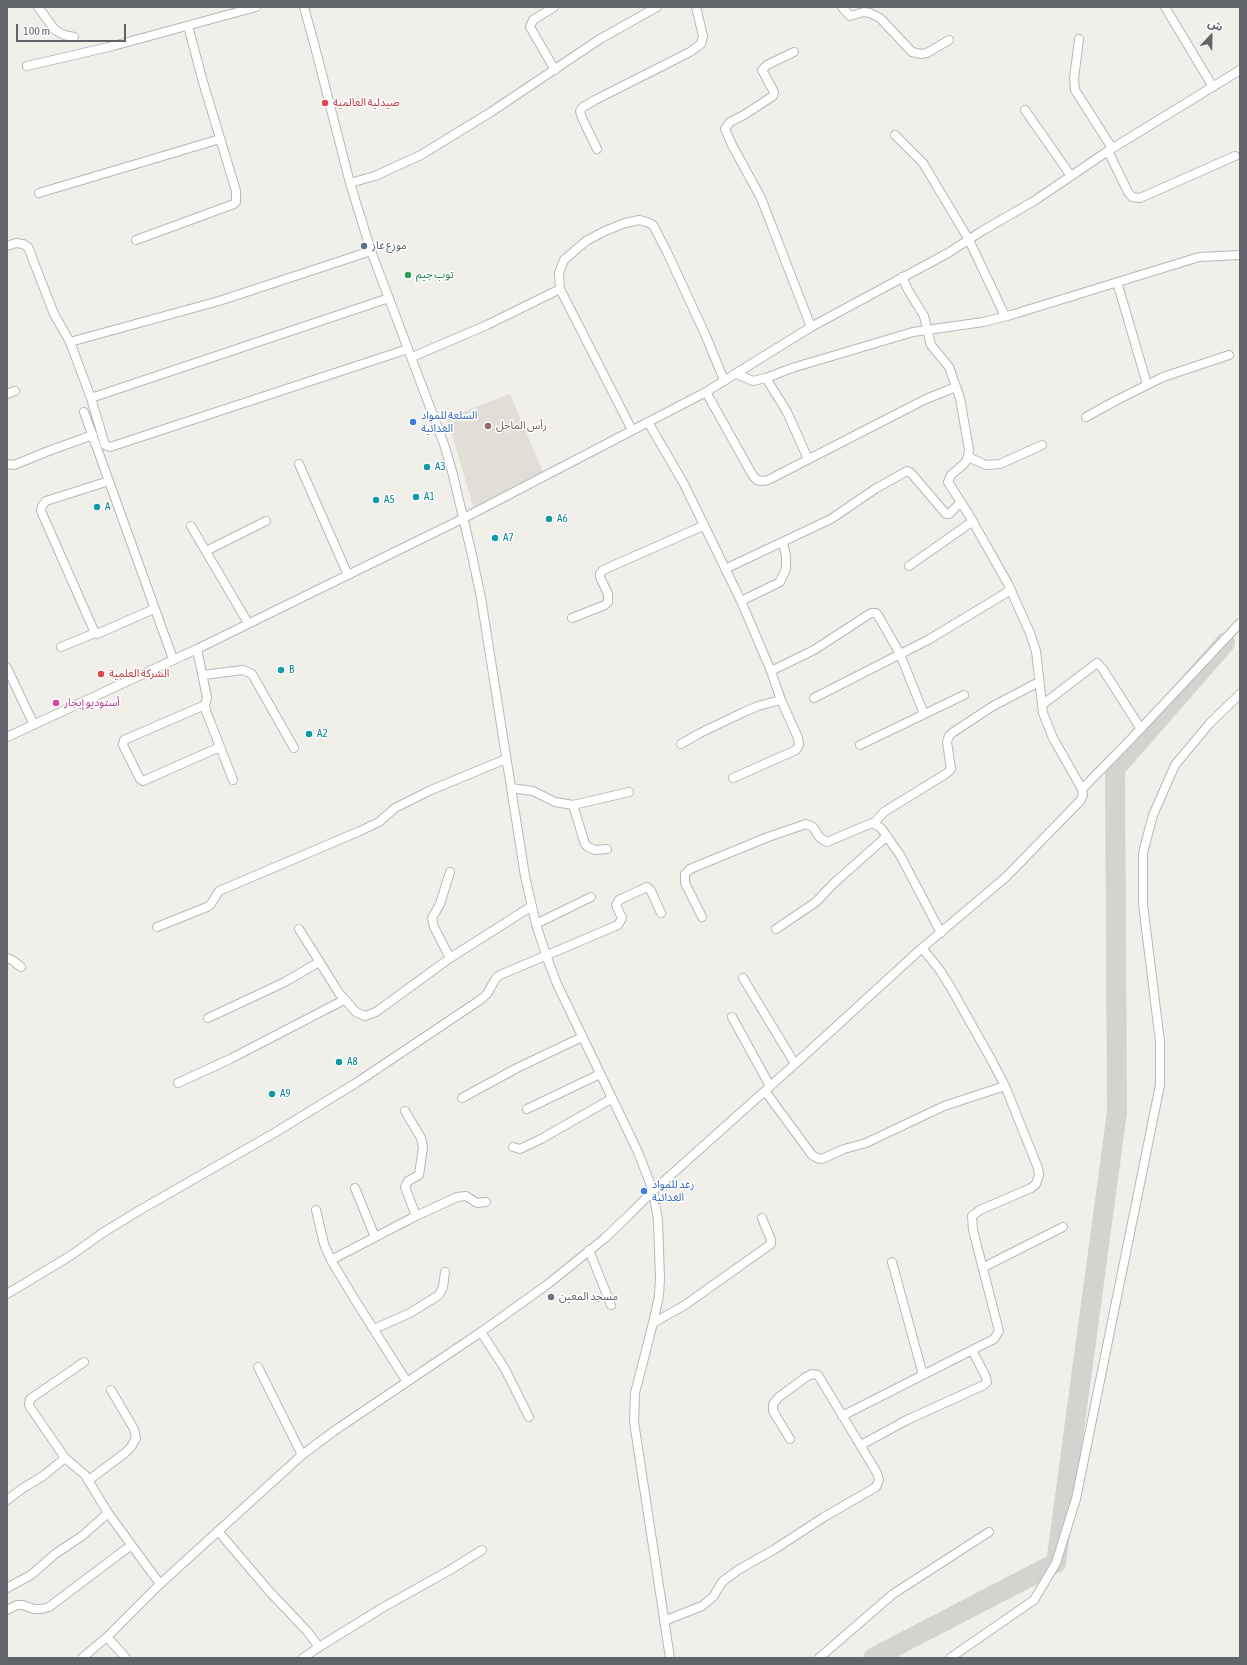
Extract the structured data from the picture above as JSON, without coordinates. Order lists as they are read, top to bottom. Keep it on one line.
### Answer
{"places":["صيدلية العالمية","موزع غاز","توب جيم","السلعة للمواد الغذائية","رأس الماجل","A3","A1","A5","A","A6","A7","B","الشركة العلمية","أستوديو إيجار","A2","A8","A9","رغد للمواد الغذائية","مسجد المعين"],"scale_bar":"100 m","north":"top"}
